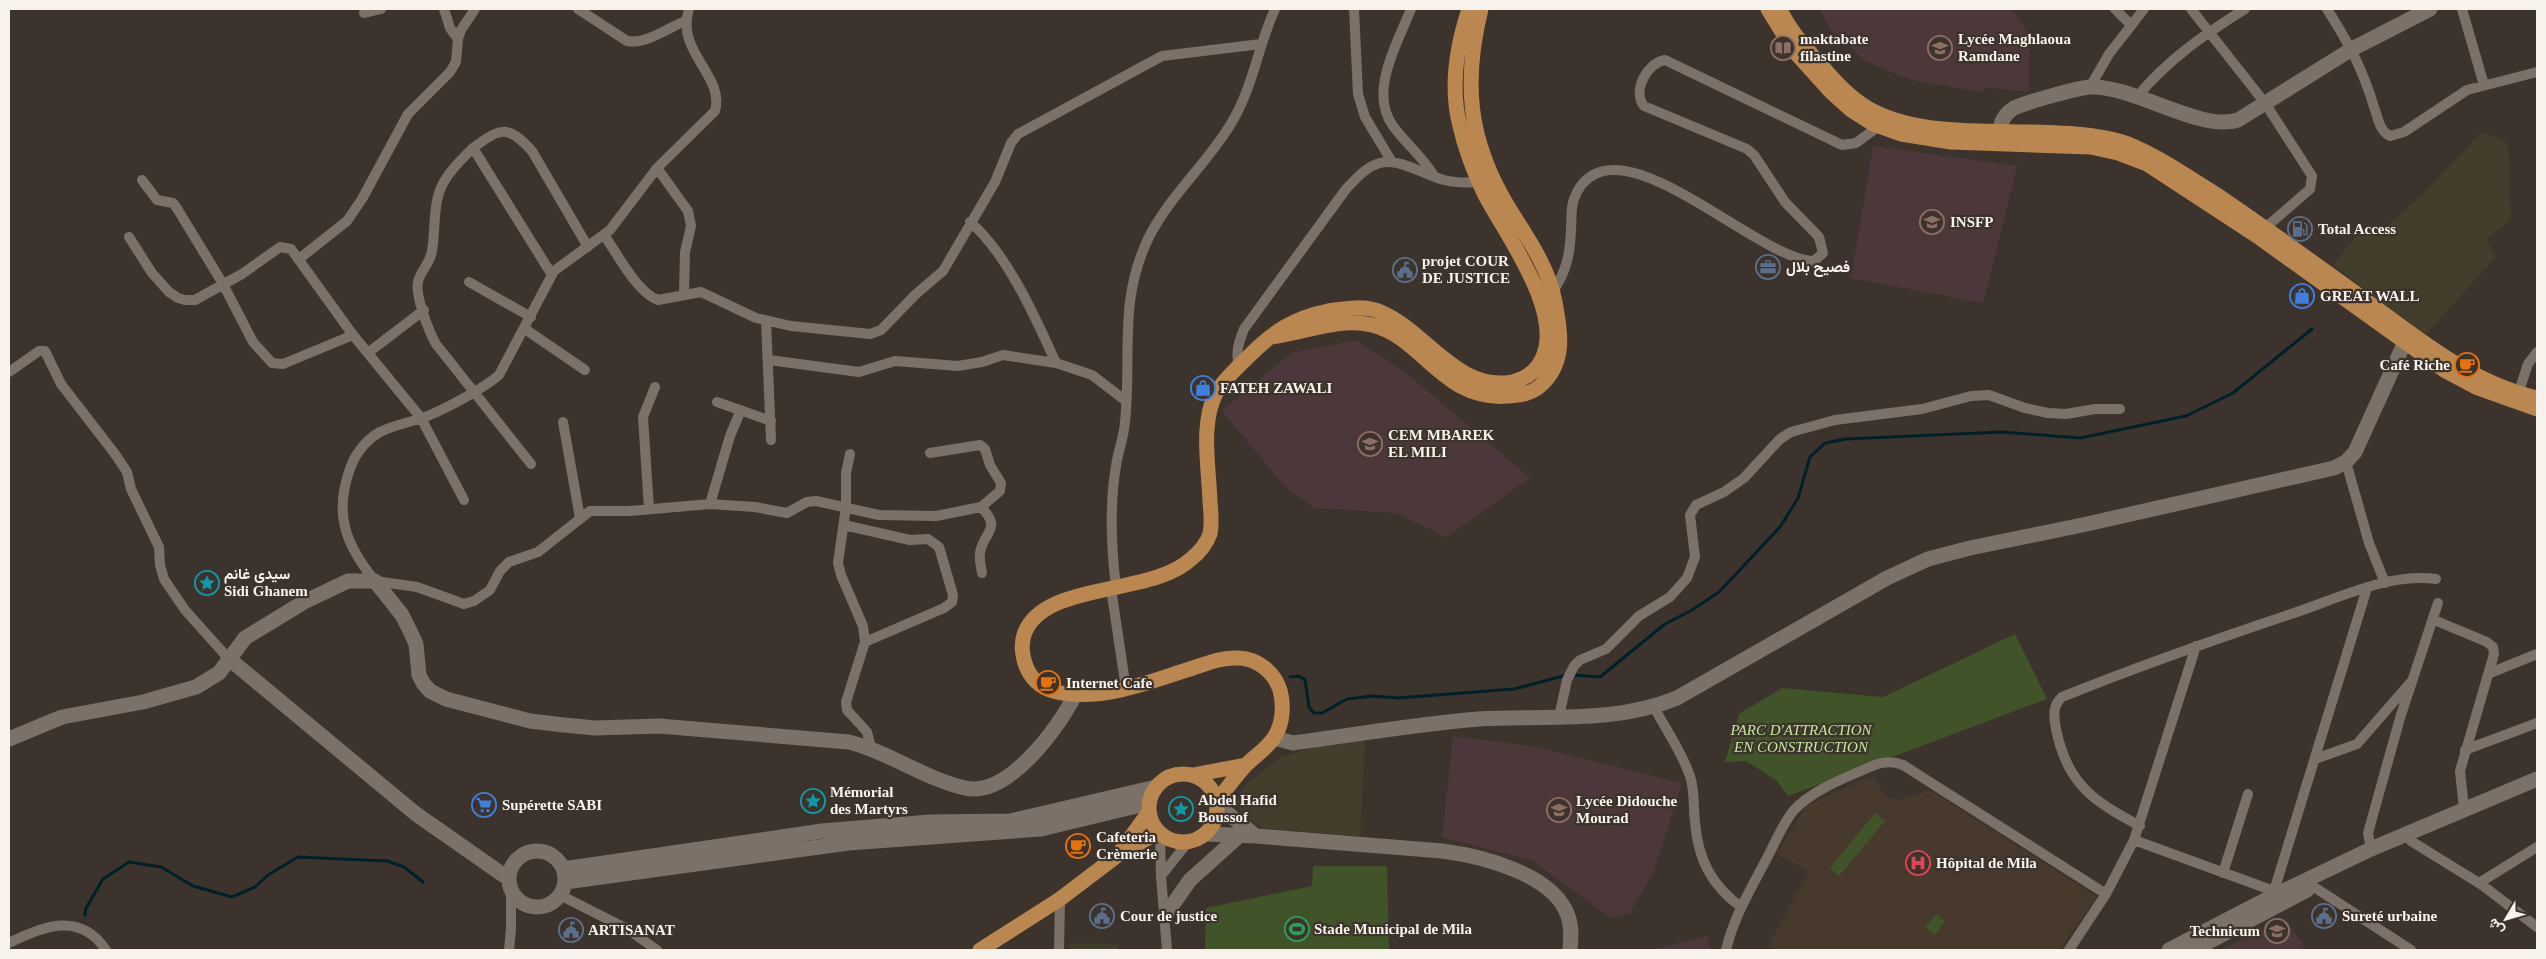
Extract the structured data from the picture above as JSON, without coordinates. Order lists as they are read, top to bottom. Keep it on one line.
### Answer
{"parks":["PARC D'ATTRACTION EN CONSTRUCTION"],"places":{"library":["maktabate filastine"],"school or university":["Lycée Maghlaoua Ramdane","INSFP","CEM MBAREK EL MILI","Lycée Didouche Mourad","Technicum"],"fuel station":["Total Access"],"office":["فصيح بلال"],"public building":["projet COUR DE JUSTICE","Cour de justice","Sureté urbaine","ARTISANAT"],"shop":["GREAT WALL","FATEH ZAWALI"],"cafe":["Café Riche","Internet Cafe","Cafeteria Crèmerie"],"place":["سيدي غانم Sidi Ghanem","Mémorial des Martyrs","Abdel Hafid Boussof"],"supermarket":["Supérette SABI"],"hospital":["Hôpital de Mila"],"sports":["Stade Municipal de Mila"]},"north":"bottom left"}
